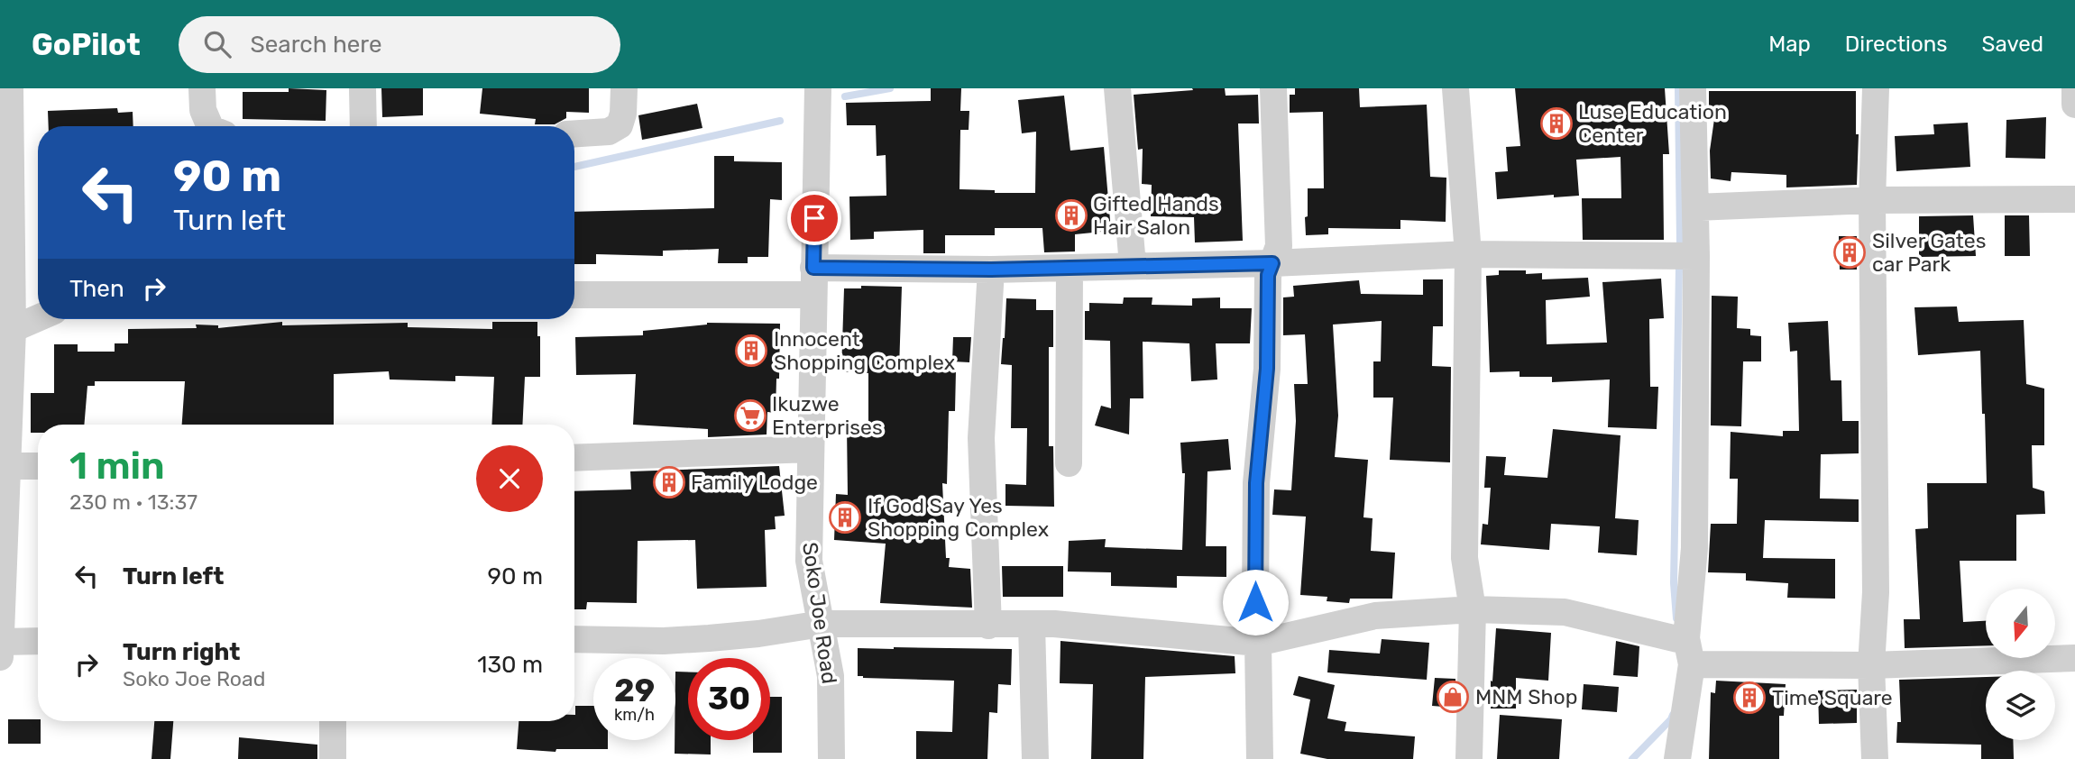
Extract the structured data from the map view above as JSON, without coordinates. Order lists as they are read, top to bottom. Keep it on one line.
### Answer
{"streets":{"street":["Soko Joe Road"]},"places":{"building":["Luse Education Center","Gifted Hands Hair Salon","Silver Gates car Park","Innocent Shopping Complex","Family Lodge","If God Say Yes Shopping Complex","Time Square"],"supermarket":["Ikuzwe Enterprises"],"shop":["MNM Shop"]},"north":"bottom","page":{"header":"GoPilot","search":"Search here","nav":["Map","Directions","Saved"],"turn":["90 m","Turn left"],"then":"Then","heading":["1 min","230 m · 13:37"],"list":[{"name":"Turn left","value":"90 m"},{"name":"Turn right","note":"Soko Joe Road","value":"130 m"}],"speed":"29 km/h","limit":"30"}}
